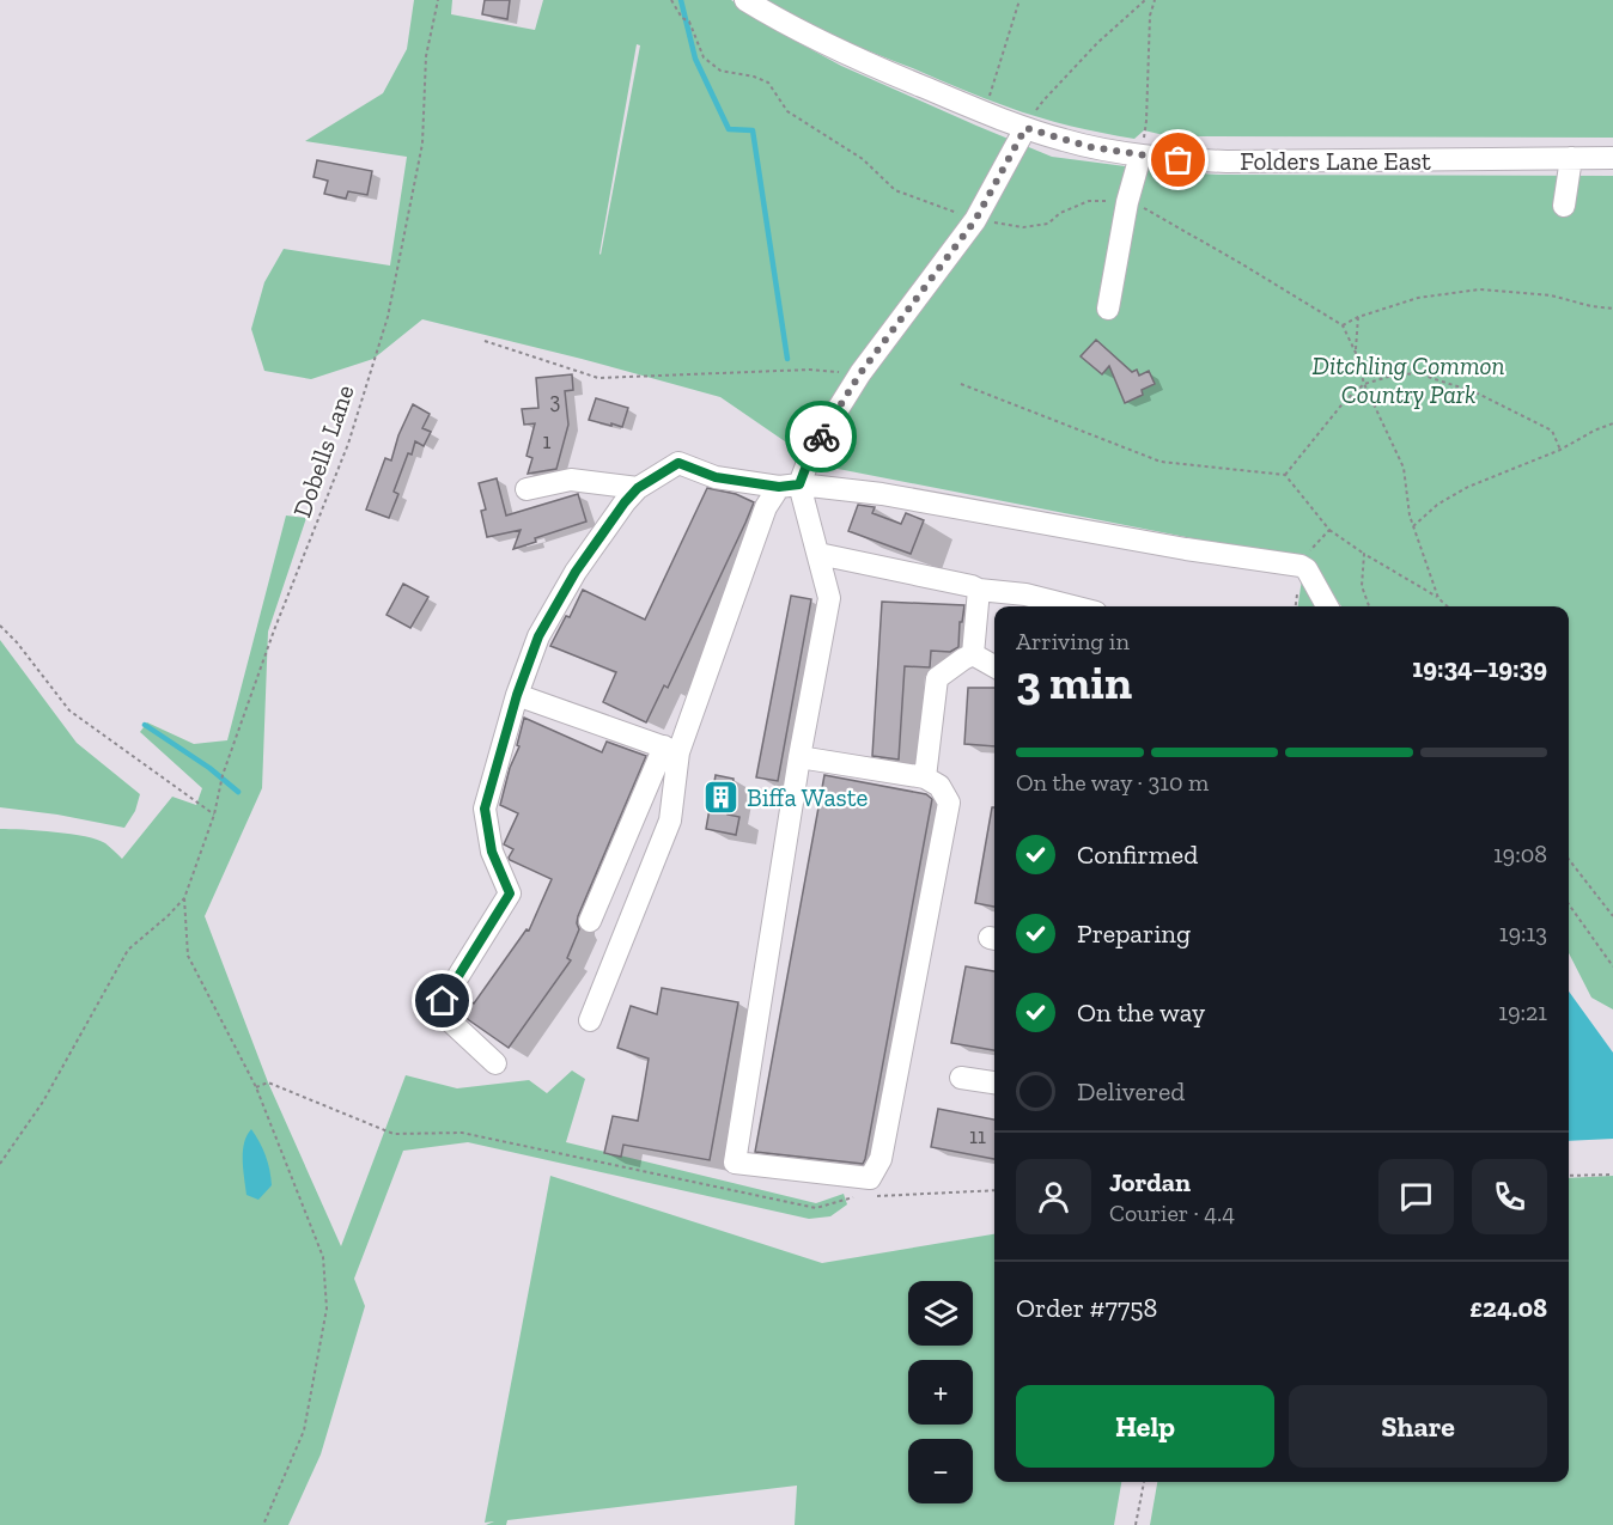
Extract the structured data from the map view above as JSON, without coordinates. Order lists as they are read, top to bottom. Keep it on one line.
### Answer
{"streets":{"street":["Folders Lane East"],"path":["Dobells Lane"]},"parks":["Ditchling Common Country Park"],"places":{"building":["Biffa Waste"]},"house_numbers":["3","1","11"],"page":{"heading":["3 min","Arriving in","19:34–19:39"],"panel":["Jordan","Courier · 4.4","Order #7758","£24.08"],"bar":"On the way · 310 m","list":[["Confirmed","19:08"],["Preparing","19:13"],["On the way","19:21"],"Delivered"],"map_buttons":["+","−"],"buttons":["Help","Share"]}}
